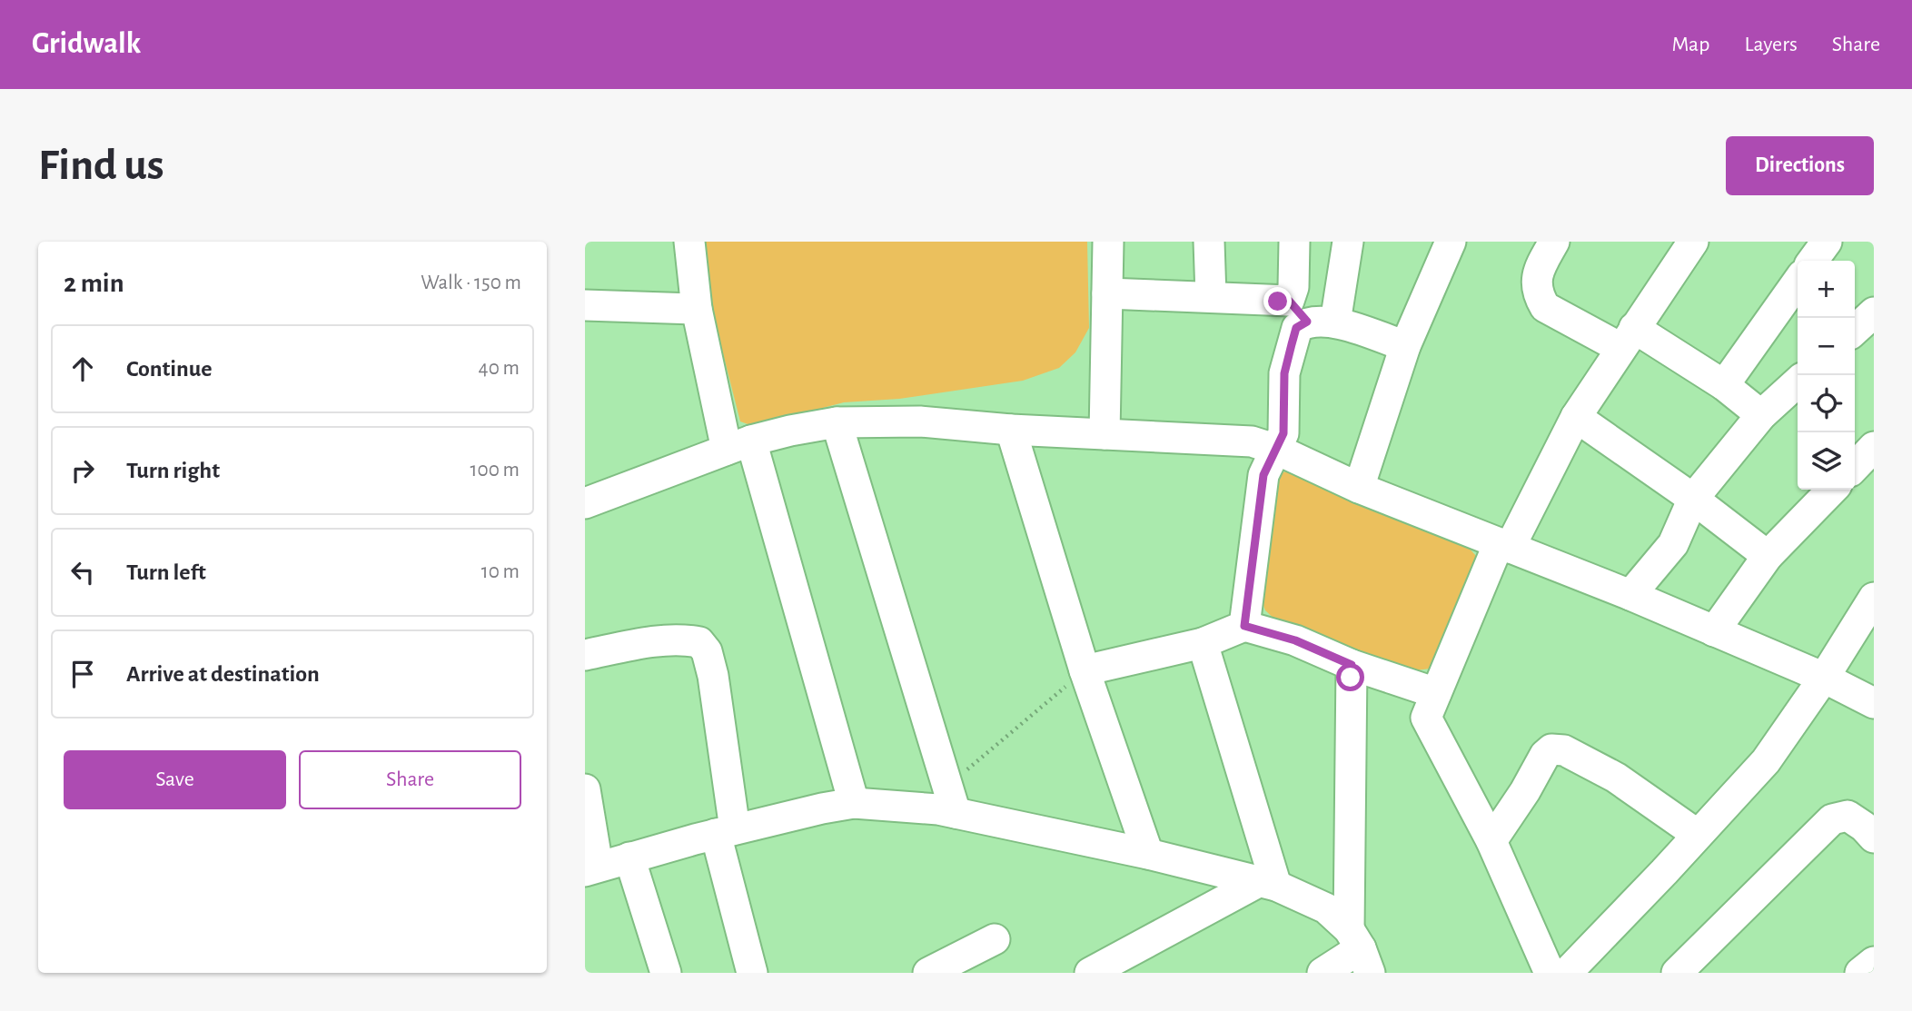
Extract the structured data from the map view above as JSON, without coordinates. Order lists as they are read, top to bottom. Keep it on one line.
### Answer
{"page":{"header":"Gridwalk","nav":["Map","Layers","Share"],"buttons":["Directions",["Save","Share"]],"title":"Find us","heading":["2 min","Walk · 150 m"],"map_buttons":["+","−"],"list":[["Continue","40 m"],["Turn right","100 m"],["Turn left","10 m"],"Arrive at destination"]}}
